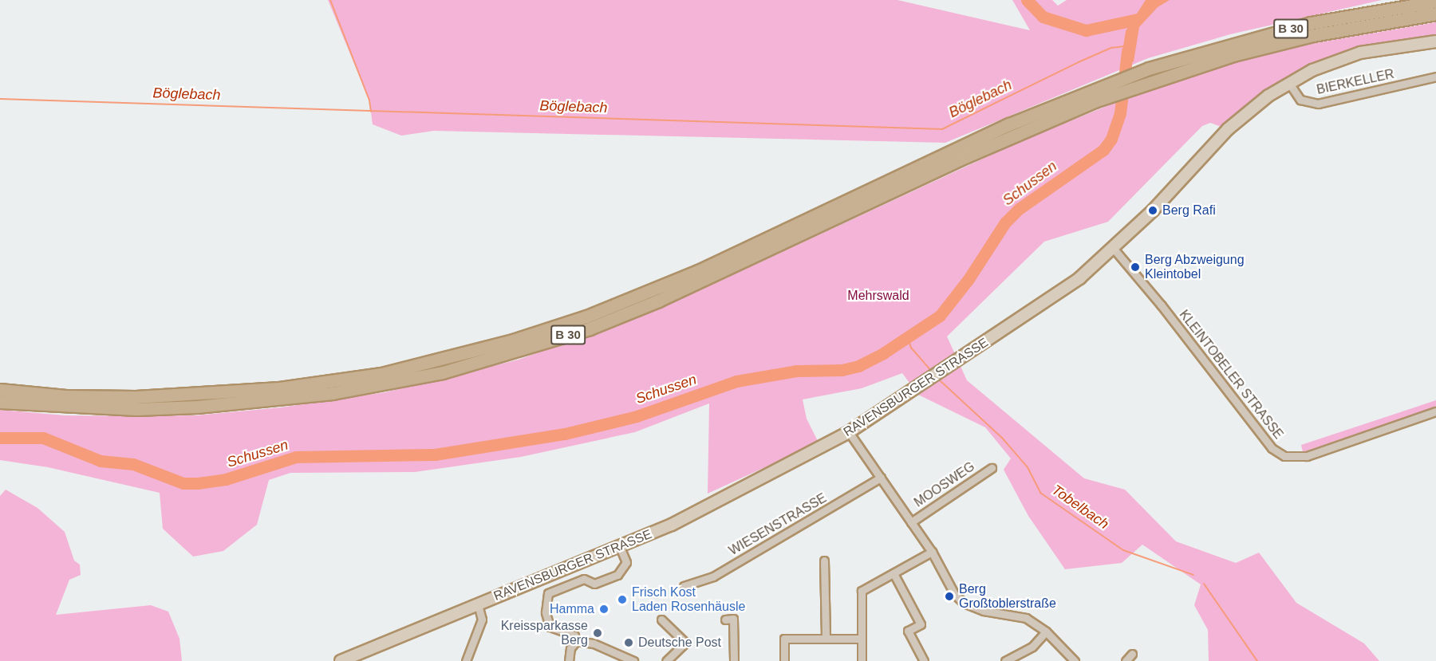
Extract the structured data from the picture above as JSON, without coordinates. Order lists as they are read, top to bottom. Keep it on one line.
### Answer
{"streets":{"highway":["B 30"],"main road":["RAVENSBURGER STRASSE"],"street":["BIERKELLER","KLEINTOBELER STRASSE","MOOSWEG","WIESENSTRASSE"]},"crossings":[["BIERKELLER","RAVENSBURGER STRASSE"],["KLEINTOBELER STRASSE","RAVENSBURGER STRASSE"]],"water":["Böglebach","Schussen","Tobelbach"],"parks":["Mehrswald"],"places":["Berg Rafi","Berg Abzweigung Kleintobel","Berg Großtoblerstraße","Frisch Kost Laden Rosenhäusle","Hamma","Kreissparkasse Berg","Deutsche Post"]}
